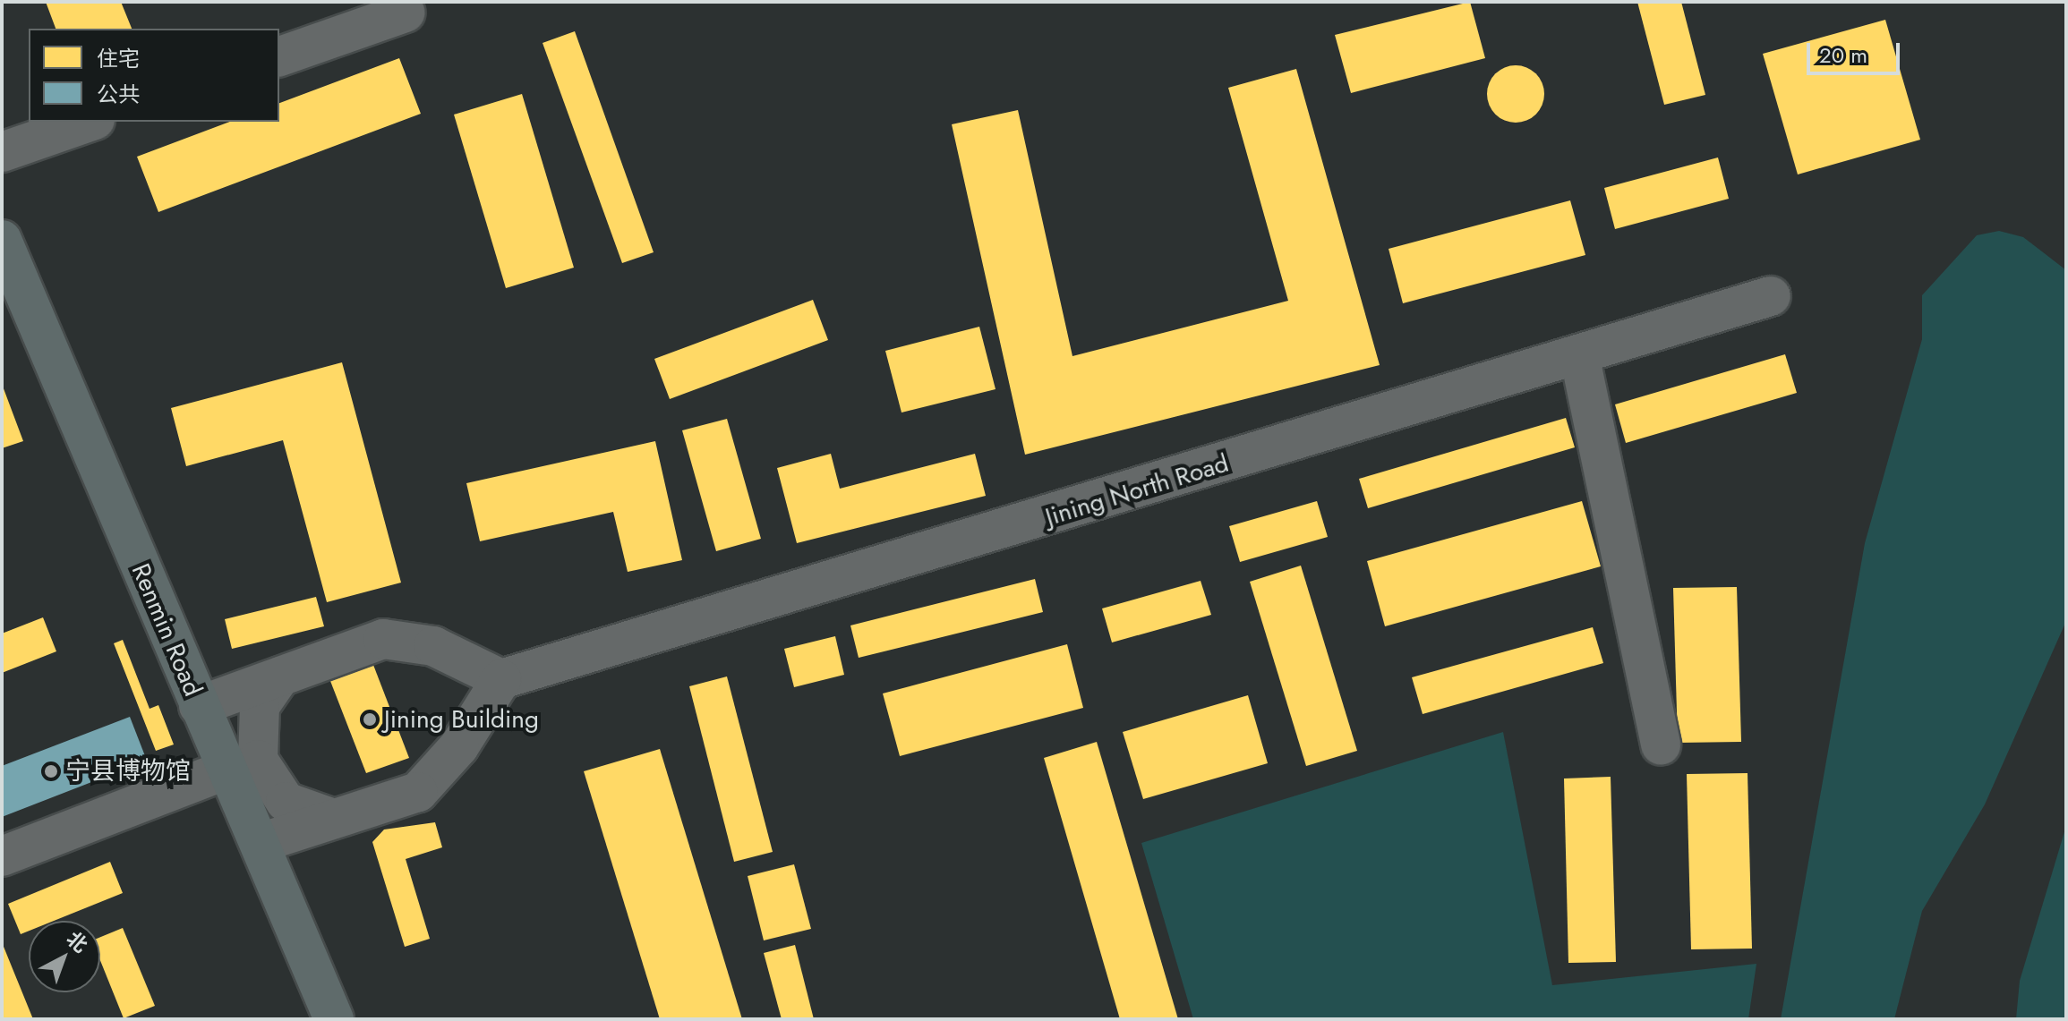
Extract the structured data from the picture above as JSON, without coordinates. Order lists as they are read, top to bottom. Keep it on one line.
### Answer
{"streets":{"main road":["Renmin Road"],"street":["Jining North Road"]},"places":["Jining Building","宁县博物馆"],"legend":["住宅","公共"],"scale_bar":"20 m","north":"top right"}
